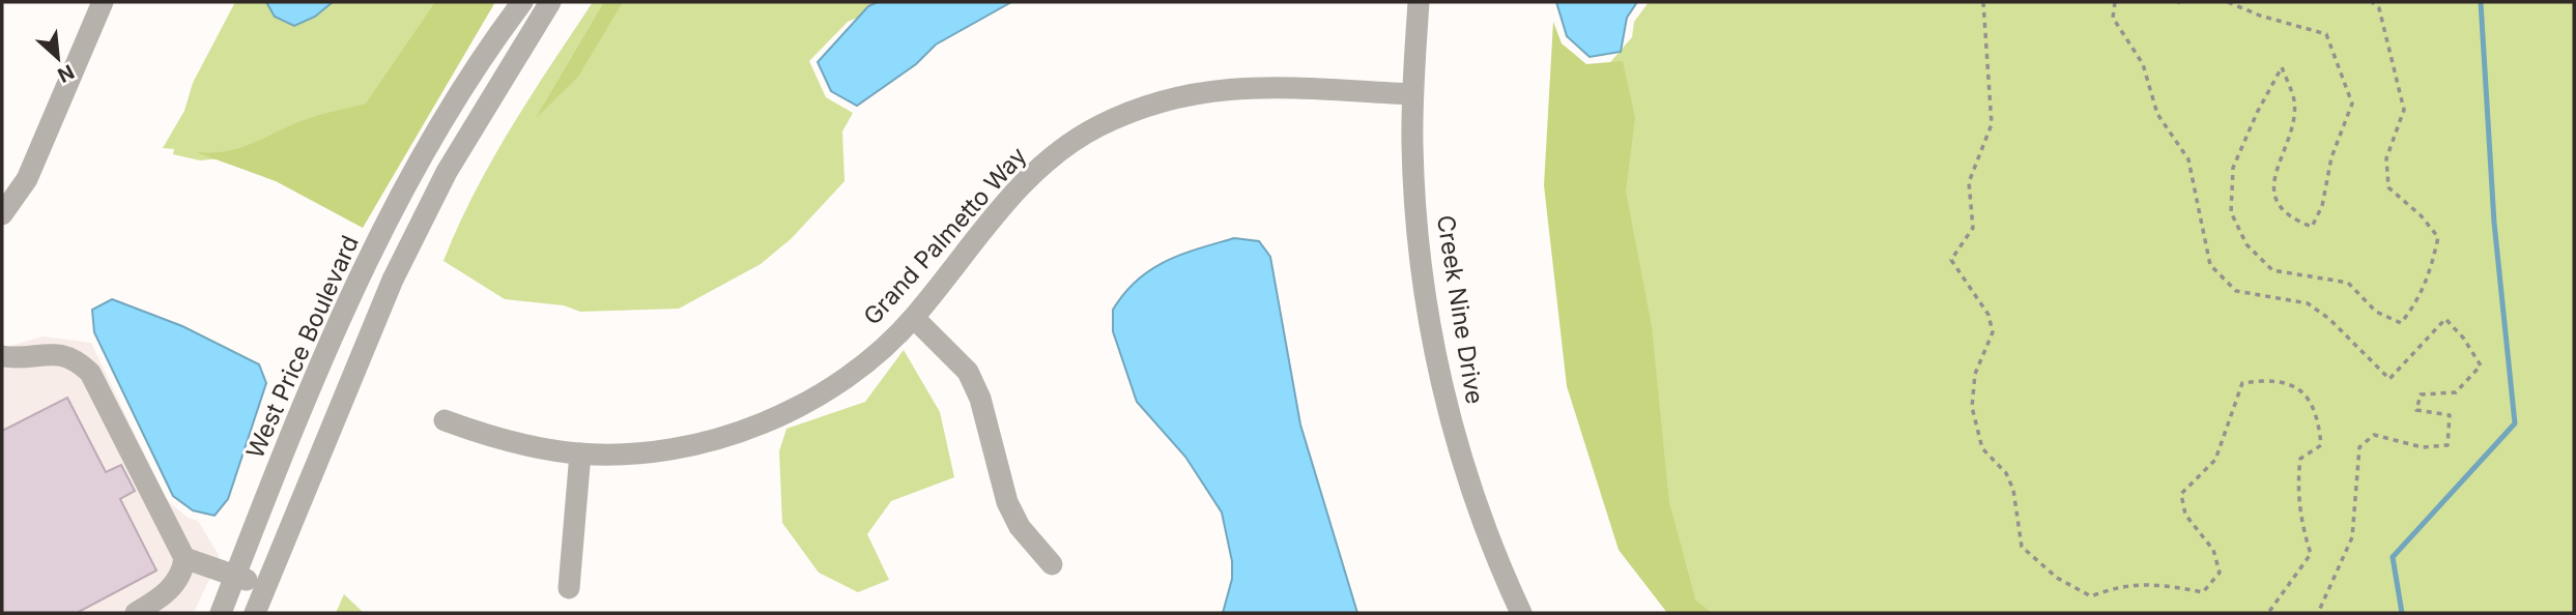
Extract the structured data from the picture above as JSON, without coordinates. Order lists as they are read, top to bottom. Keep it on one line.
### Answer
{"streets":{"street":["Grand Palmetto Way","Creek Nine Drive","West Price Boulevard"]},"crossings":[["Grand Palmetto Way","Creek Nine Drive"]],"north":"bottom right"}
